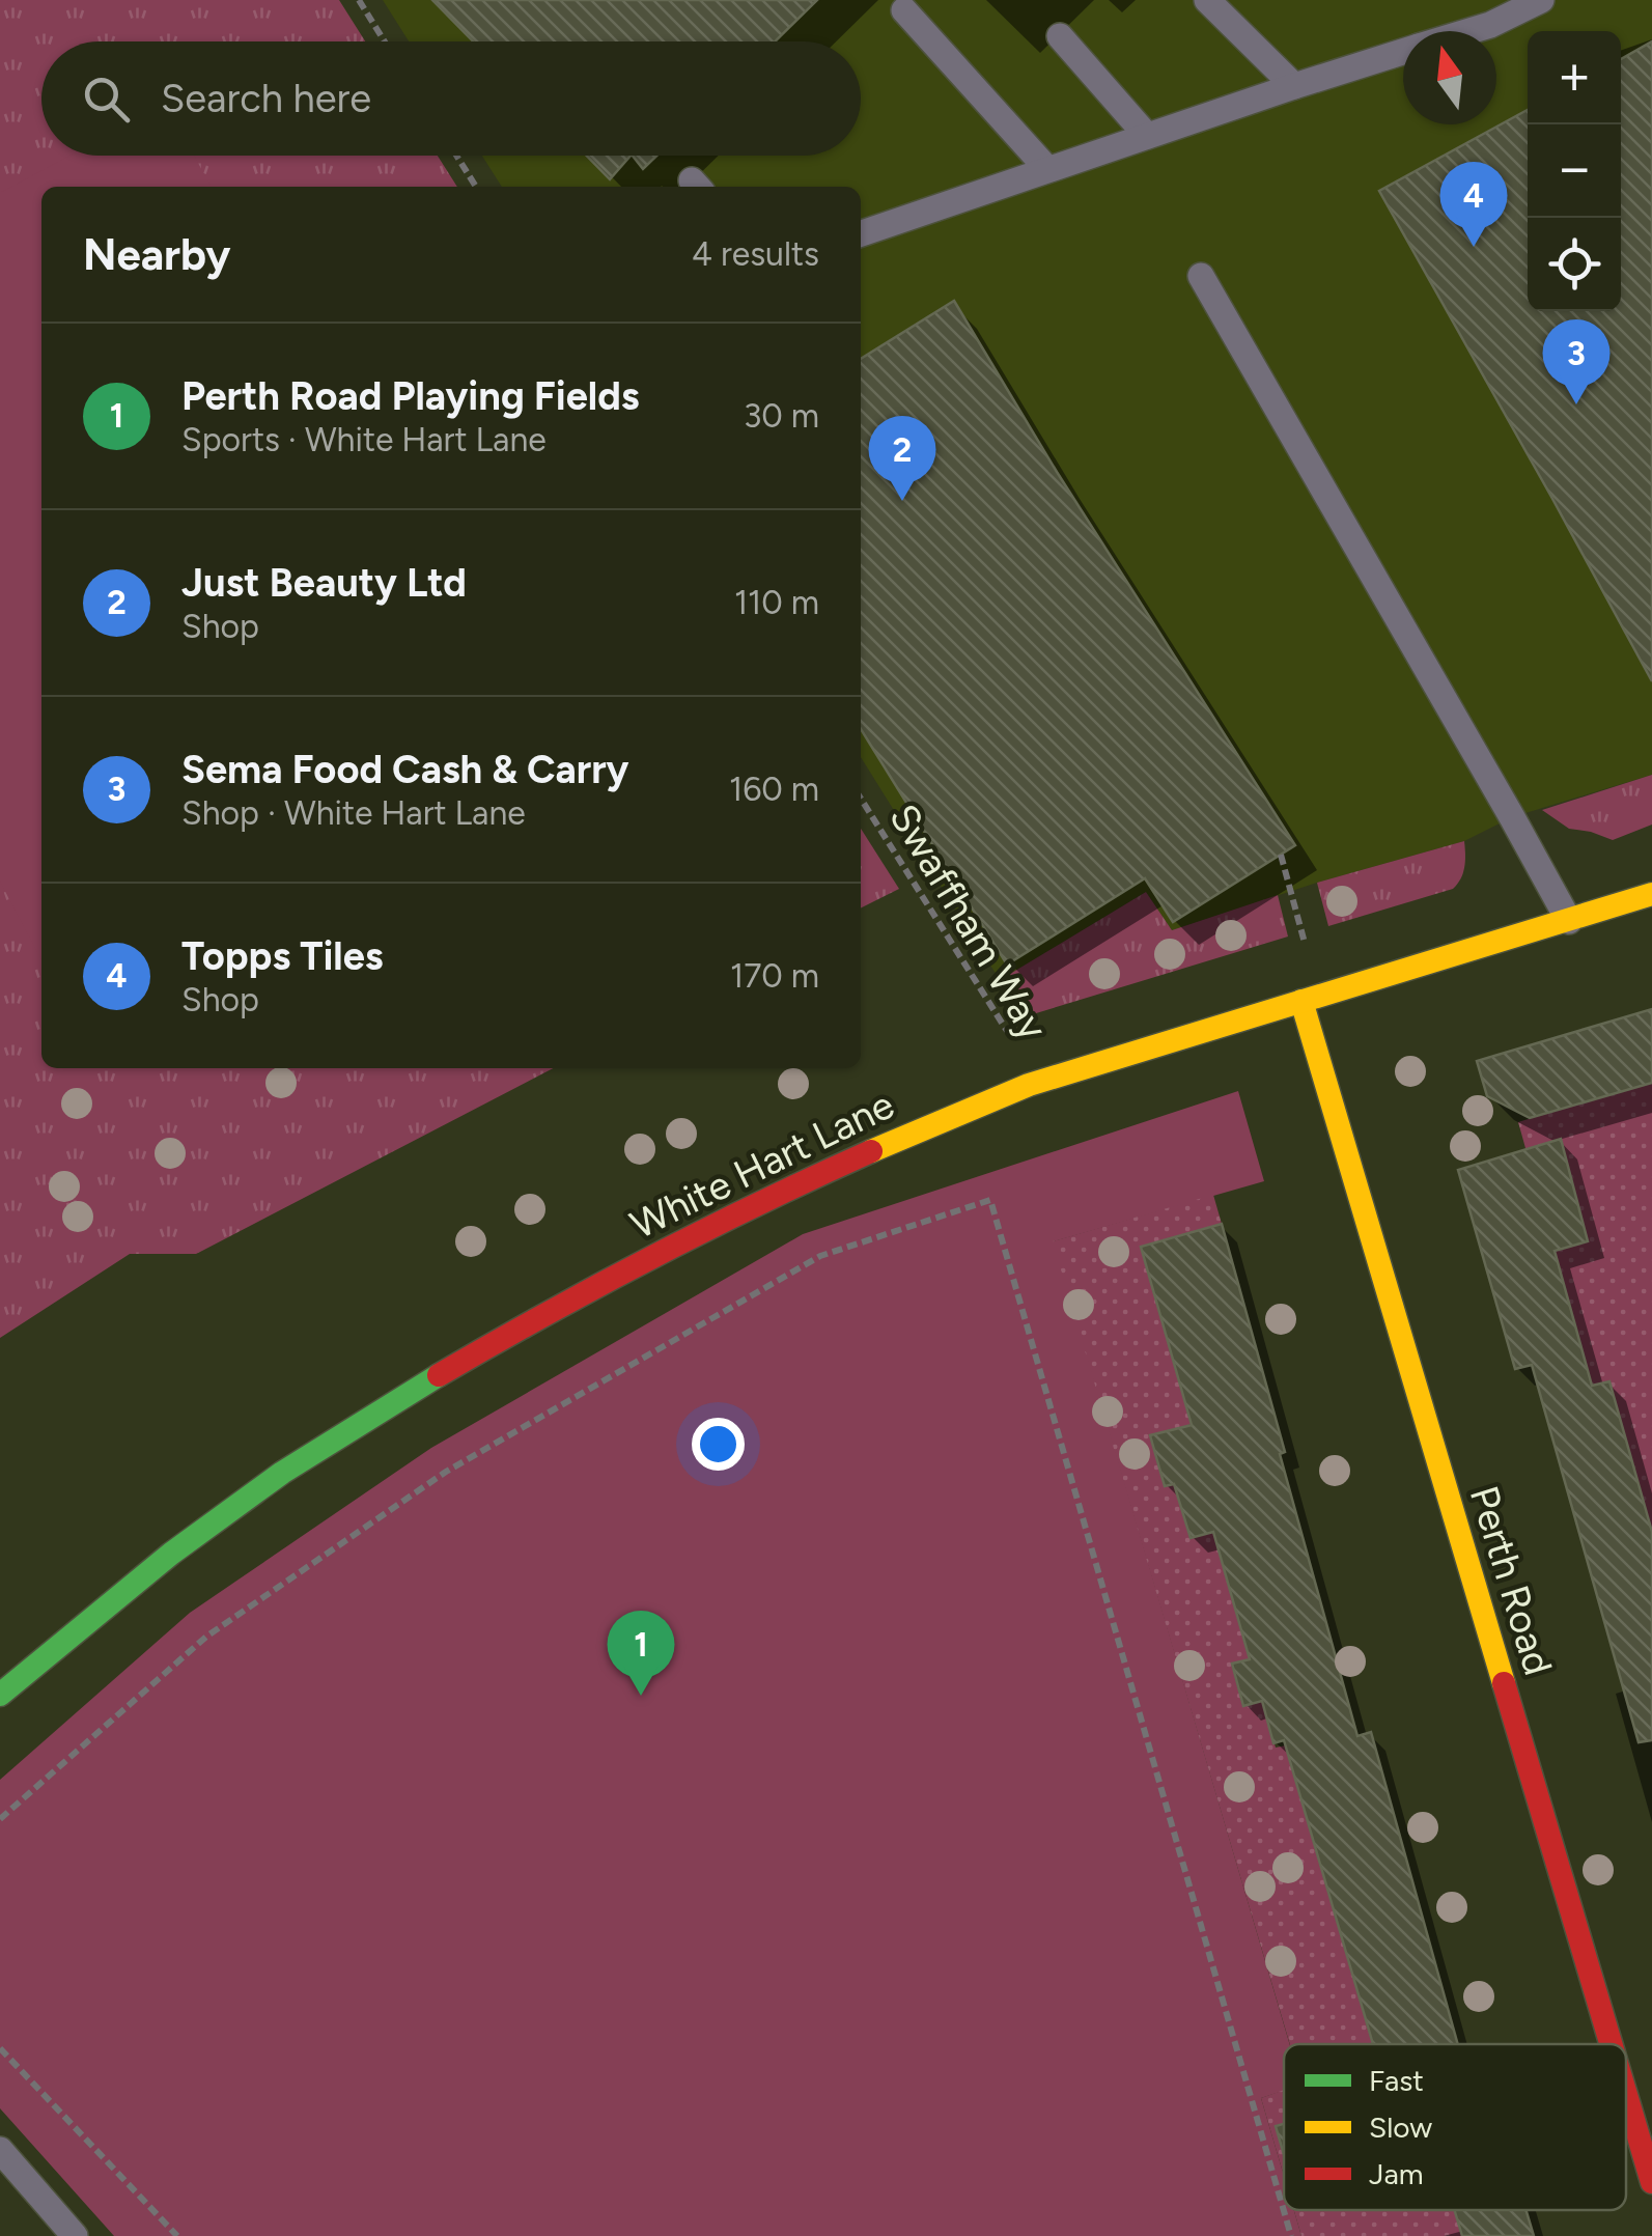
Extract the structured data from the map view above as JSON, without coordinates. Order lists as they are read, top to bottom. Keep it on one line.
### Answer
{"streets":{"street":["White Hart Lane","Perth Road"],"path":["Swaffham Way"]},"crossings":[["Swaffham Way","White Hart Lane"],["White Hart Lane","Perth Road"]],"legend":["Fast","Slow","Jam"],"north":"top","page":{"map_buttons":["+","−"],"search":"Search here","pins":["4","3","2","1"],"heading":["Nearby","4 results"],"list":[{"mark":"1","name":"Perth Road Playing Fields","note":"Sports · White Hart Lane","value":"30 m"},{"mark":"2","name":"Just Beauty Ltd","note":"Shop","value":"110 m"},{"mark":"3","name":"Sema Food Cash & Carry","note":"Shop · White Hart Lane","value":"160 m"},{"mark":"4","name":"Topps Tiles","note":"Shop","value":"170 m"}]}}
